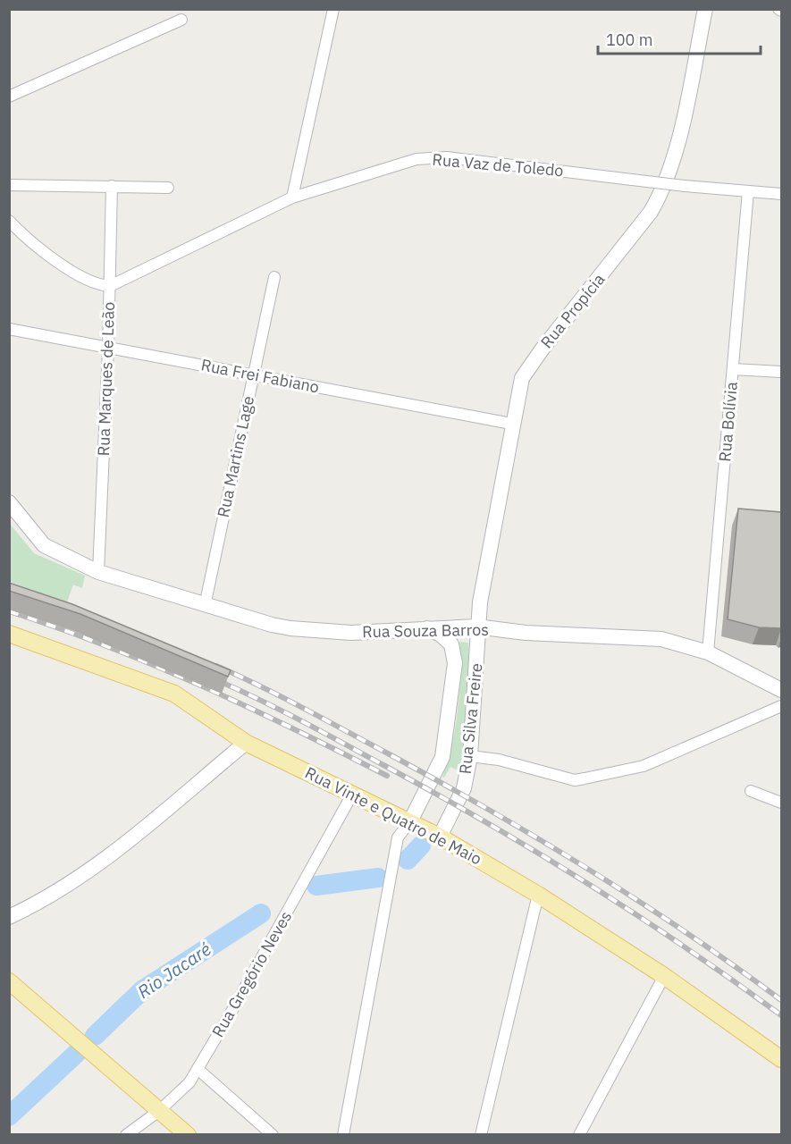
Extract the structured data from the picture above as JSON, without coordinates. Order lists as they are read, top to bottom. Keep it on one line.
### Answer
{"streets":{"main road":["Rua Propícia","Rua Souza Barros","Rua Silva Freire","Rua Vinte e Quatro de Maio"],"street":["Rua Vaz de Toledo","Rua Frei Fabiano","Rua Marques de Leão","Rua Bolívia","Rua Martins Lage","Rua Gregório Neves"]},"crossings":[["Rua Vaz de Toledo","Rua Marques de Leão"],["Rua Vaz de Toledo","Rua Bolívia"],["Rua Propícia","Rua Frei Fabiano"],["Rua Propícia","Rua Souza Barros"],["Rua Propícia","Rua Silva Freire"],["Rua Frei Fabiano","Rua Marques de Leão"],["Rua Frei Fabiano","Rua Martins Lage"],["Rua Marques de Leão","Rua Souza Barros"],["Rua Bolívia","Rua Souza Barros"],["Rua Martins Lage","Rua Souza Barros"],["Rua Souza Barros","Rua Silva Freire"],["Rua Silva Freire","Rua Vinte e Quatro de Maio"],["Rua Vinte e Quatro de Maio","Rua Gregório Neves"]],"water":["Rio Jacaré"],"scale_bar":"100 m"}
